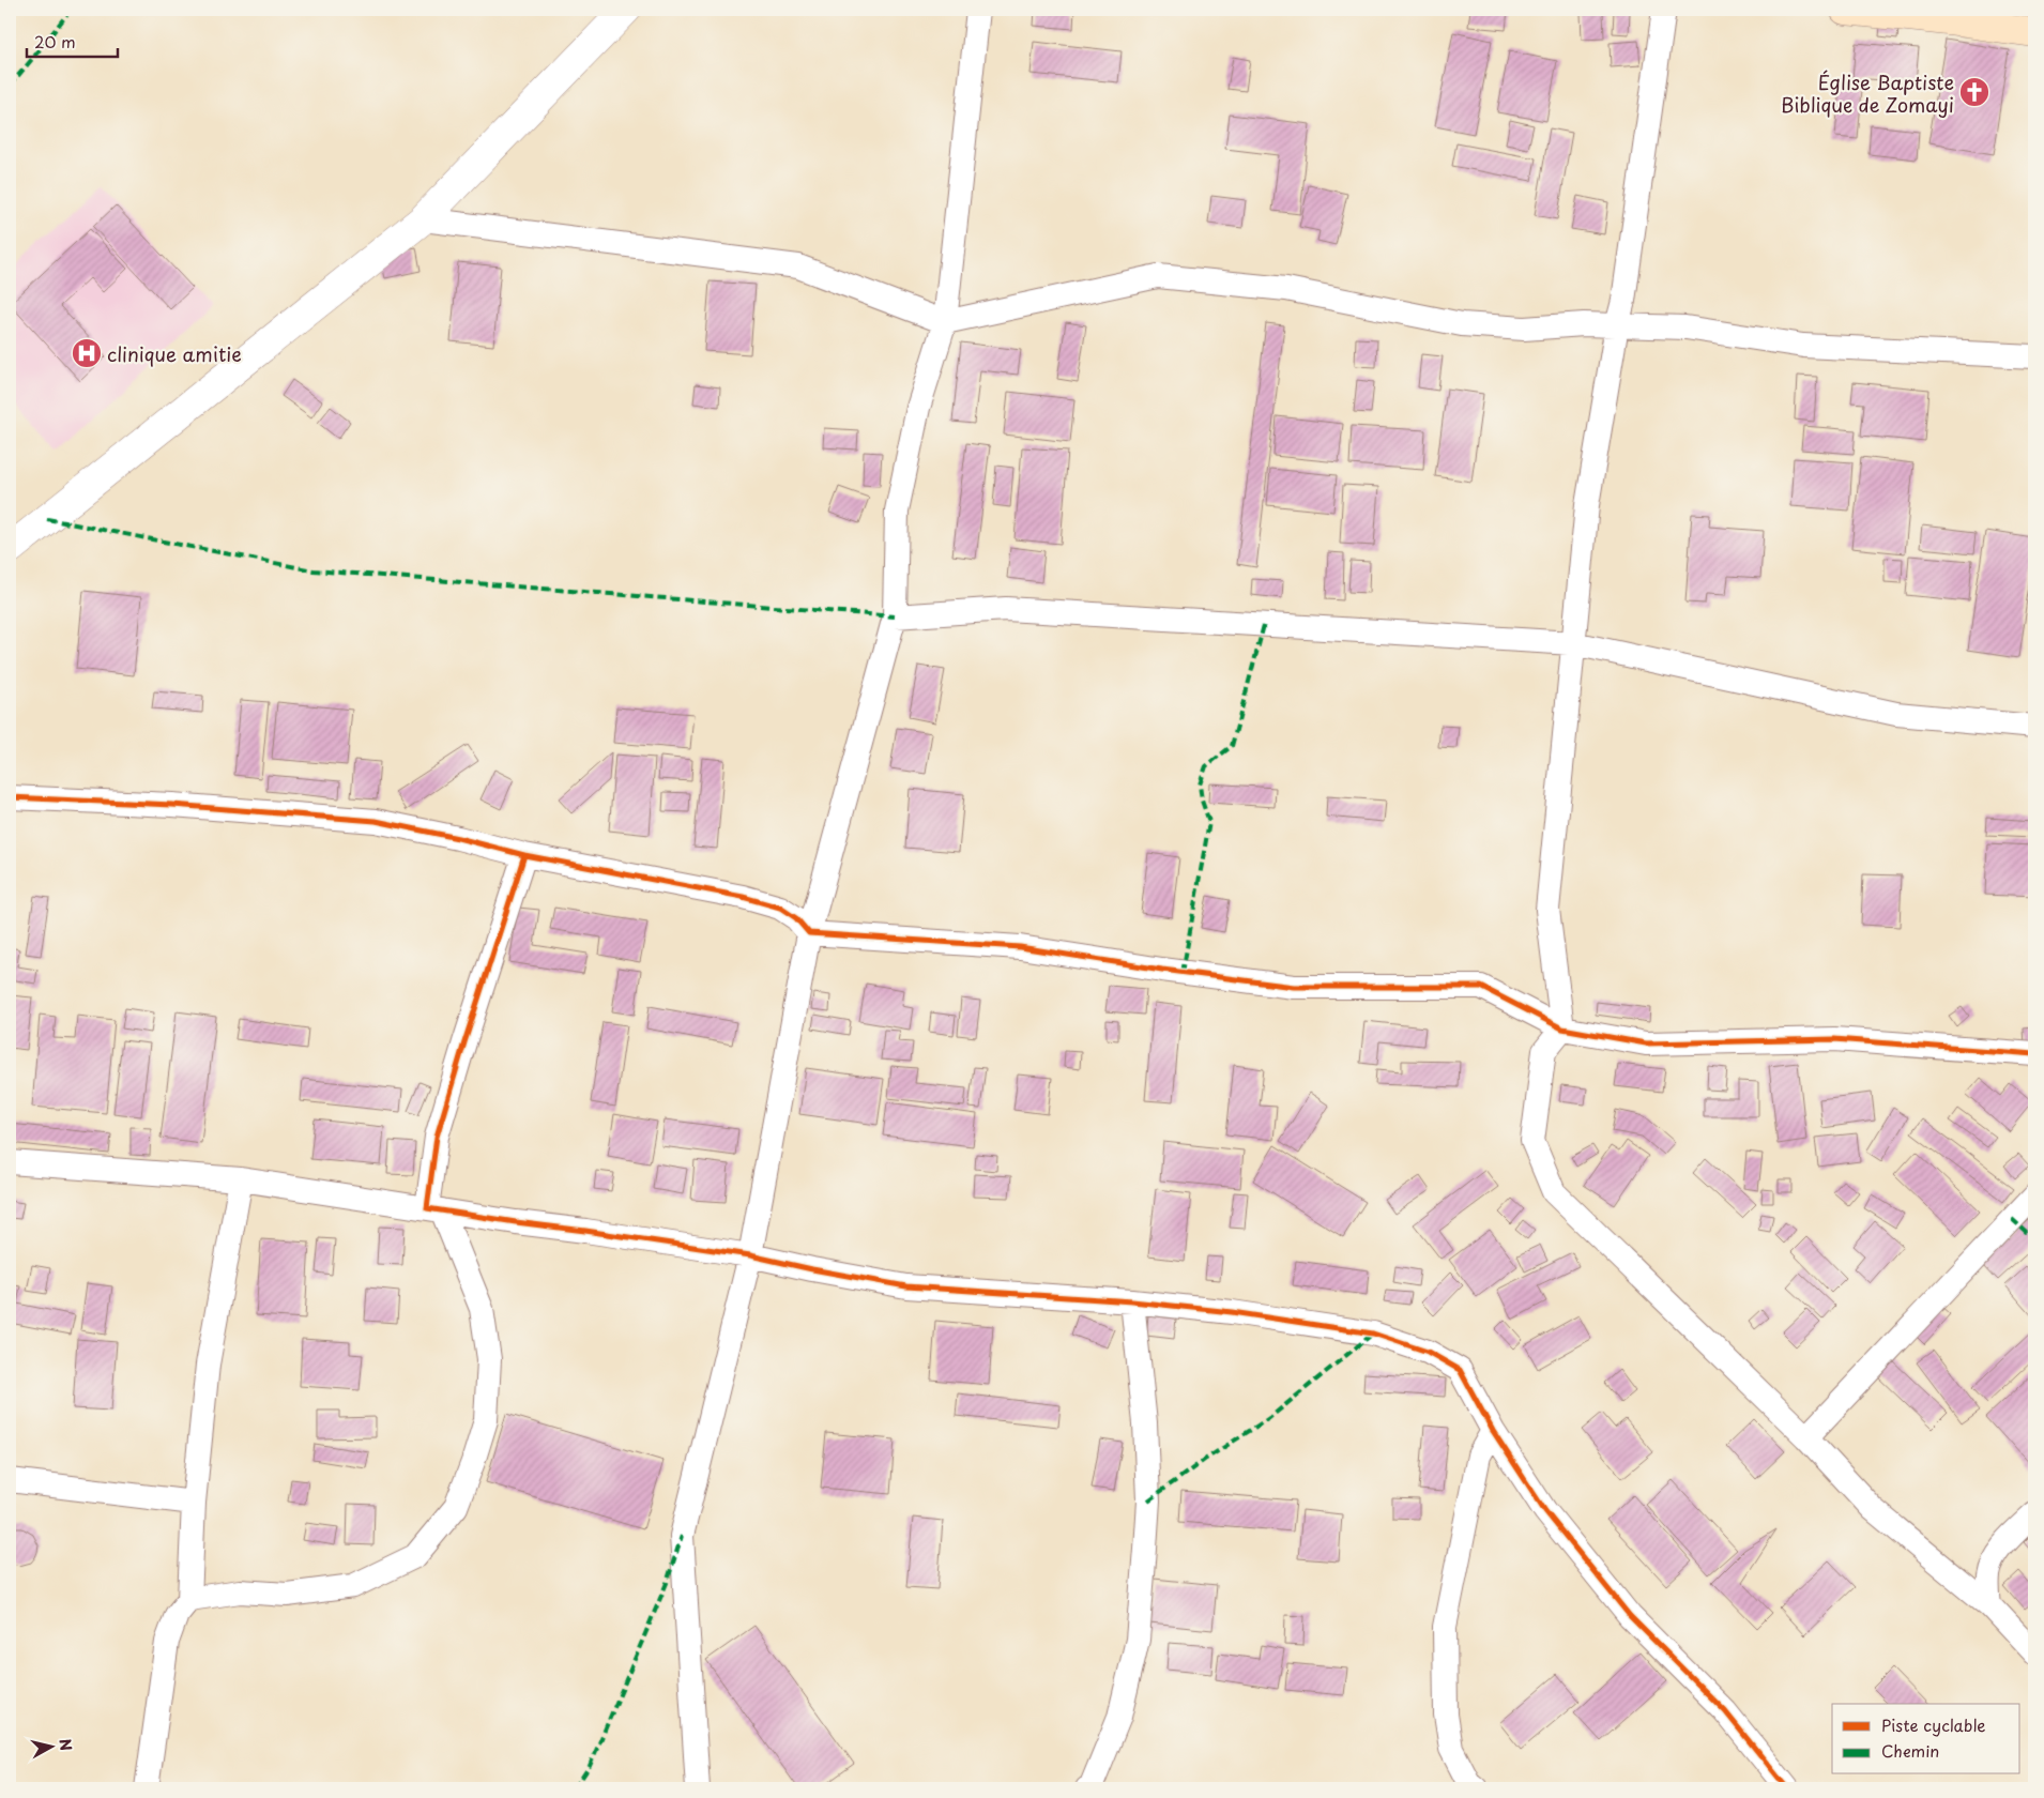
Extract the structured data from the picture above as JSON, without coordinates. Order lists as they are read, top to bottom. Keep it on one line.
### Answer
{"places":{"church":["Église Baptiste Biblique de Zomayi"],"hospital":["clinique amitie"]},"legend":["Piste cyclable","Chemin"],"scale_bar":"20 m","north":"right"}
